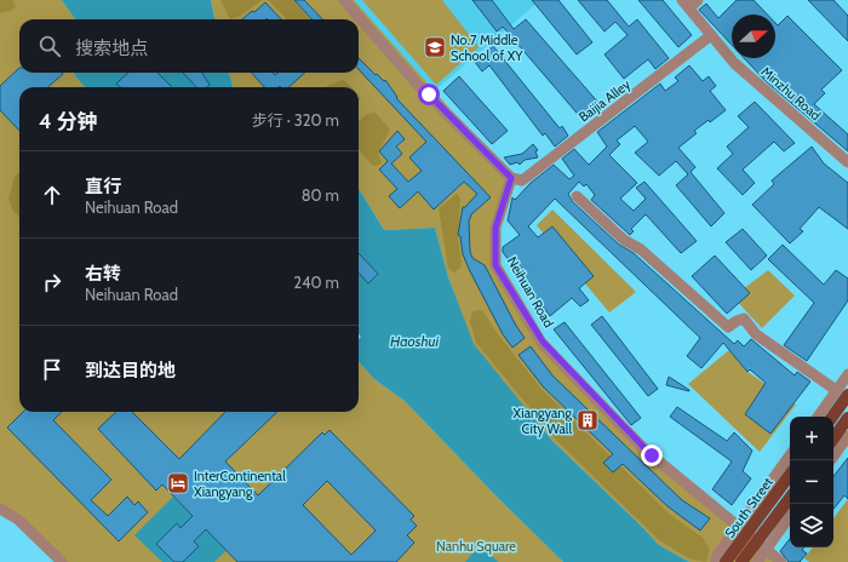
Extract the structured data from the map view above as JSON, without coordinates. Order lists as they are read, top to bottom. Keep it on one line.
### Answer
{"streets":{"main road":["South Street"],"street":["Minzhu Road","Baijia Alley","Neihuan Road"]},"crossings":[["Minzhu Road","Baijia Alley"],["Baijia Alley","Neihuan Road"],["Neihuan Road","South Street"]],"water":["Haoshui"],"parks":["Nanhu Square"],"places":{"school or university":["No.7 Middle School of XY"],"building":["Xiangyang City Wall"],"hotel":["InterContinental Xiangyang"]},"north":"right","page":{"search":"搜索地点","heading":["4 分钟","步行 · 320 m"],"list":[["直行","Neihuan Road","80 m"],["右转","Neihuan Road","240 m"],"到达目的地"],"map_buttons":["+","−"]}}
